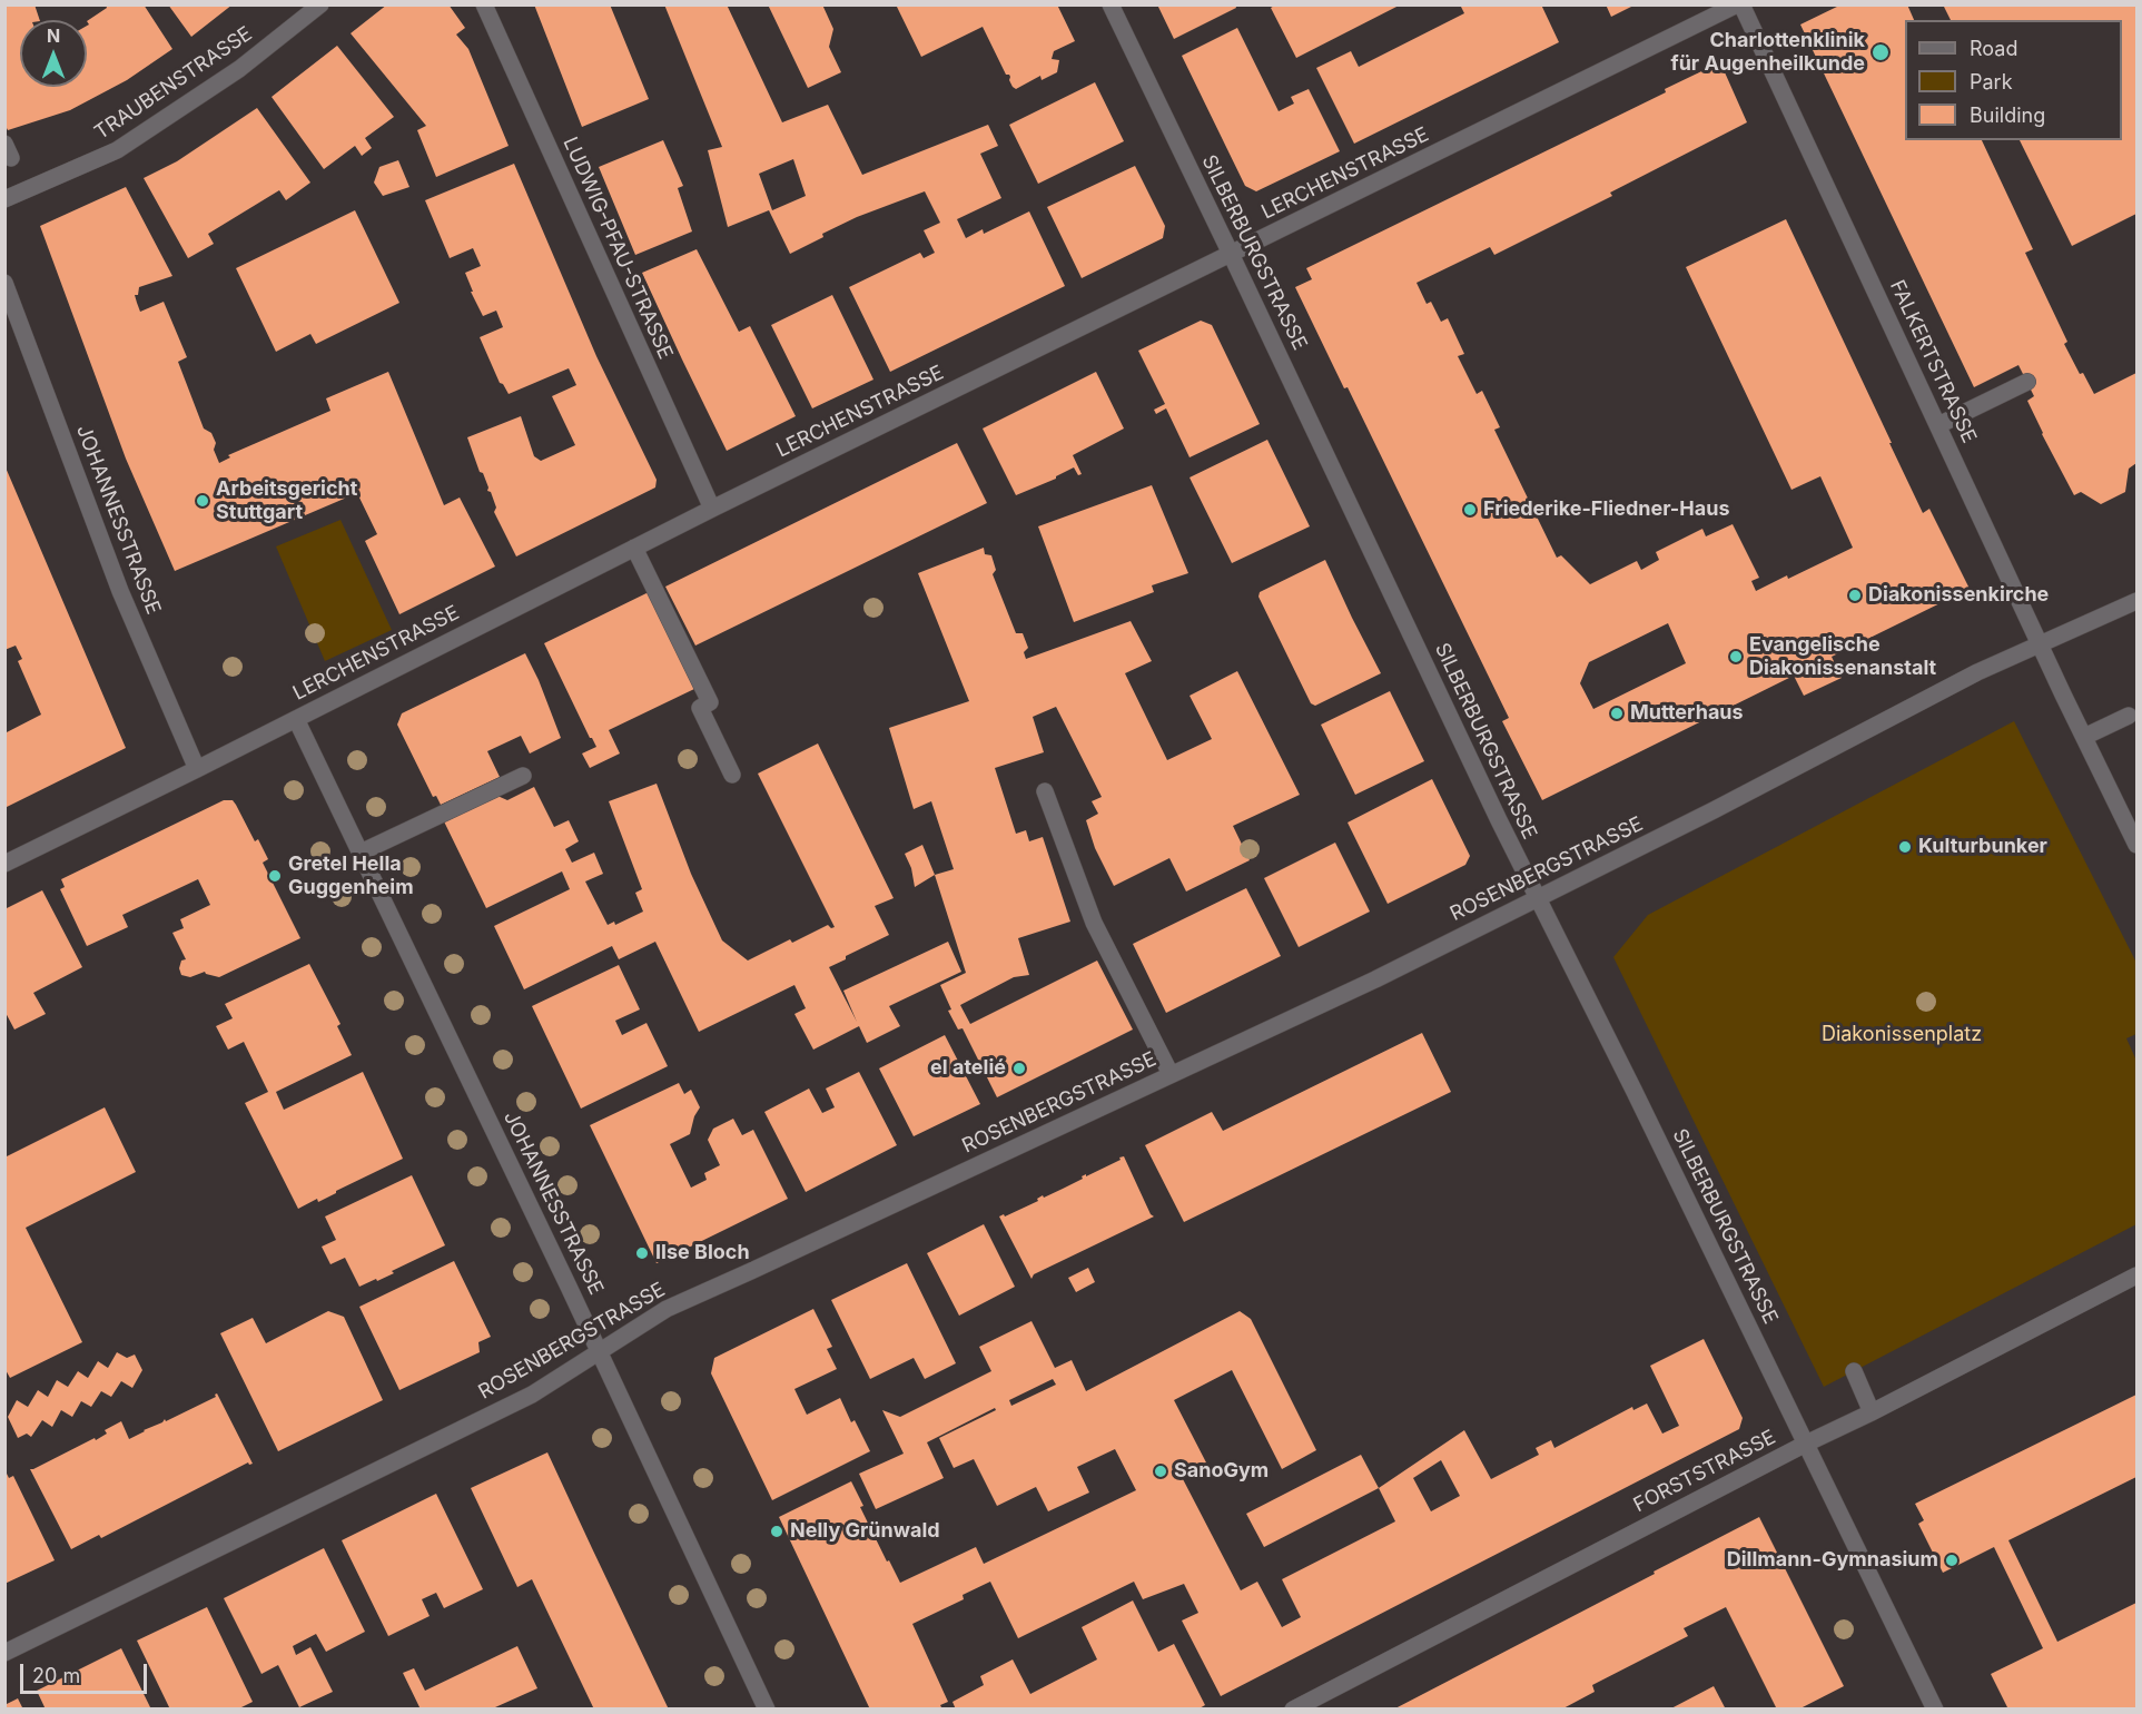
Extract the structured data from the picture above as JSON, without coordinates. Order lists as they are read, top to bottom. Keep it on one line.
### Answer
{"streets":{"street":["TRAUBENSTRASSE","LERCHENSTRASSE","LUDWIG-PFAU-STRASSE","SILBERBURGSTRASSE","FALKERTSTRASSE","JOHANNESSTRASSE","ROSENBERGSTRASSE","FORSTSTRASSE"]},"crossings":[["LERCHENSTRASSE","LUDWIG-PFAU-STRASSE"],["LERCHENSTRASSE","SILBERBURGSTRASSE"],["LERCHENSTRASSE","FALKERTSTRASSE"],["LERCHENSTRASSE","JOHANNESSTRASSE"],["SILBERBURGSTRASSE","ROSENBERGSTRASSE"],["SILBERBURGSTRASSE","FORSTSTRASSE"],["FALKERTSTRASSE","ROSENBERGSTRASSE"],["JOHANNESSTRASSE","ROSENBERGSTRASSE"]],"parks":["Diakonissenplatz"],"places":["Charlottenklinik für Augenheilkunde","Arbeitsgericht Stuttgart","Friederike-Fliedner-Haus","Diakonissenkirche","Evangelische Diakonissenanstalt","Mutterhaus","Kulturbunker","Gretel Hella Guggenheim","el atelié","Ilse Bloch","SanoGym","Nelly Grünwald","Dillmann-Gymnasium"],"legend":["Road","Park","Building"],"scale_bar":"20 m","north":"top"}
